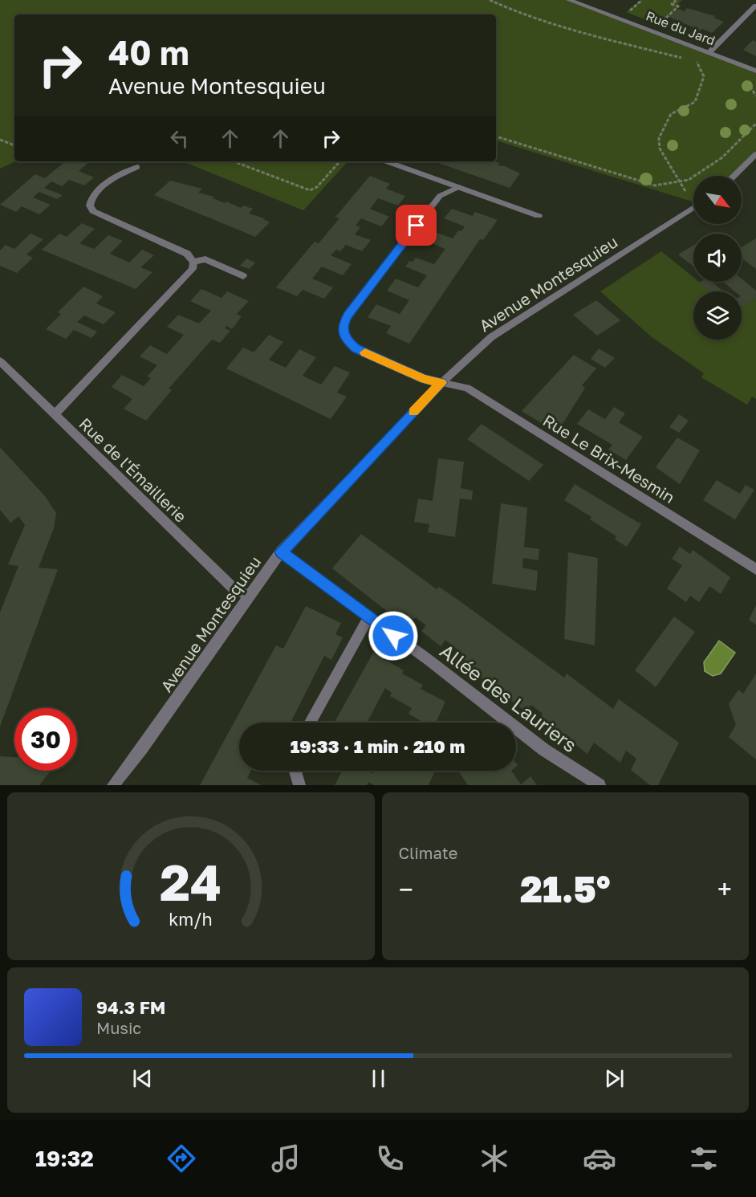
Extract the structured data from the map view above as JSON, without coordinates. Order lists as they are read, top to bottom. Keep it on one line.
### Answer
{"streets":{"street":["Rue du Jard","Avenue Montesquieu","Rue Le Brix-Mesmin","Rue de l'Émaillerie","Allée des Lauriers"]},"crossings":[["Avenue Montesquieu","Rue Le Brix-Mesmin"],["Avenue Montesquieu","Rue de l'Émaillerie"],["Avenue Montesquieu","Allée des Lauriers"]],"north":"bottom right","page":{"turn":["40 m","Avenue Montesquieu"],"limit":"30","trip":"19:33 · 1 min · 210 m","tile":"Climate","heat":["−","21.5°","+"],"song":["94.3 FM","Music"],"tabs":"19:32","gauge":["24","km/h"]}}
